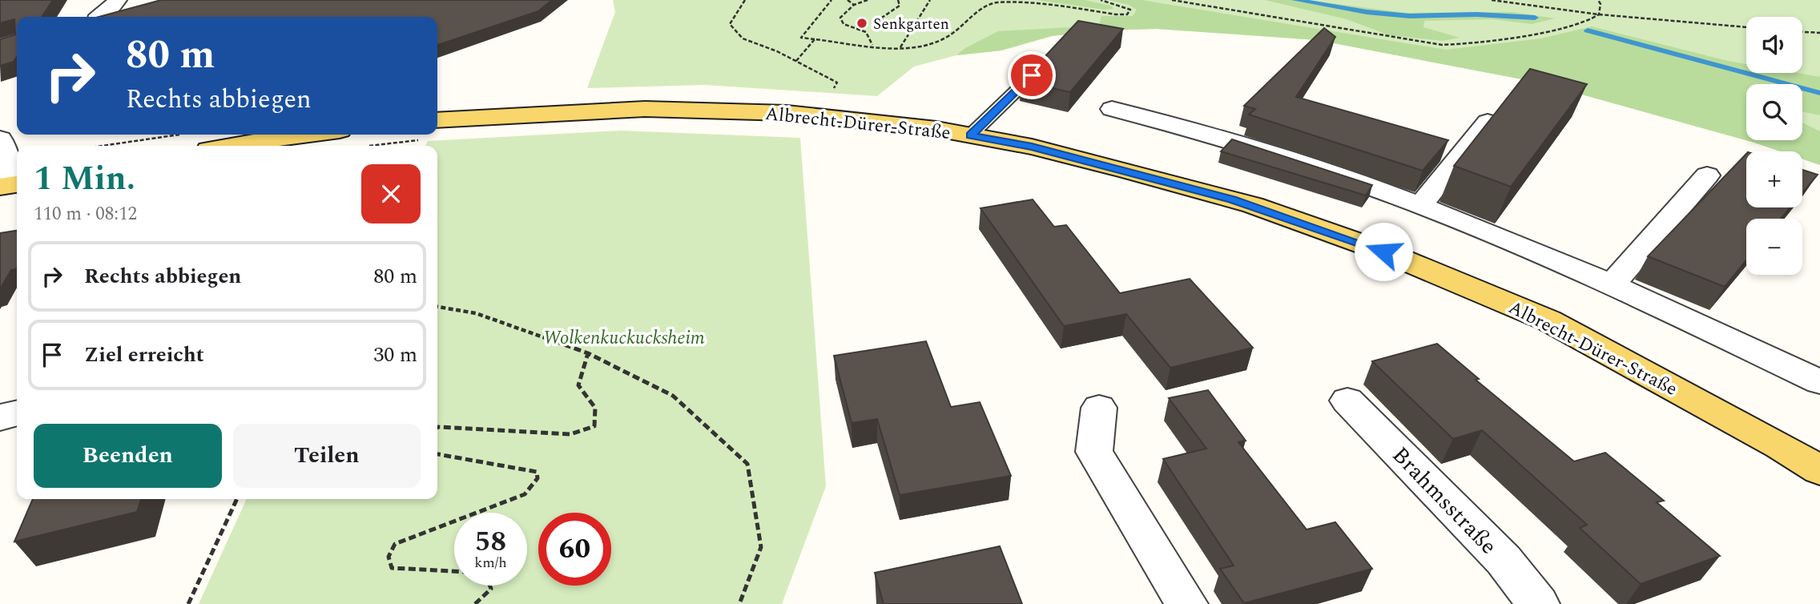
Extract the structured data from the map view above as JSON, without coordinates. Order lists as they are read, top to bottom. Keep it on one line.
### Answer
{"streets":{"main road":["Albrecht-Dürer-Straße"],"street":["Brahmsstraße"]},"parks":["Wolkenkuckucksheim"],"places":["Senkgarten"],"page":{"map_buttons":["+","−"],"turn":["80 m","Rechts abbiegen"],"heading":["1 Min.","110 m · 08:12"],"list":[{"name":"Rechts abbiegen","value":"80 m"},{"name":"Ziel erreicht","value":"30 m"}],"buttons":["Beenden","Teilen"],"speed":"58 km/h","limit":"60"}}
